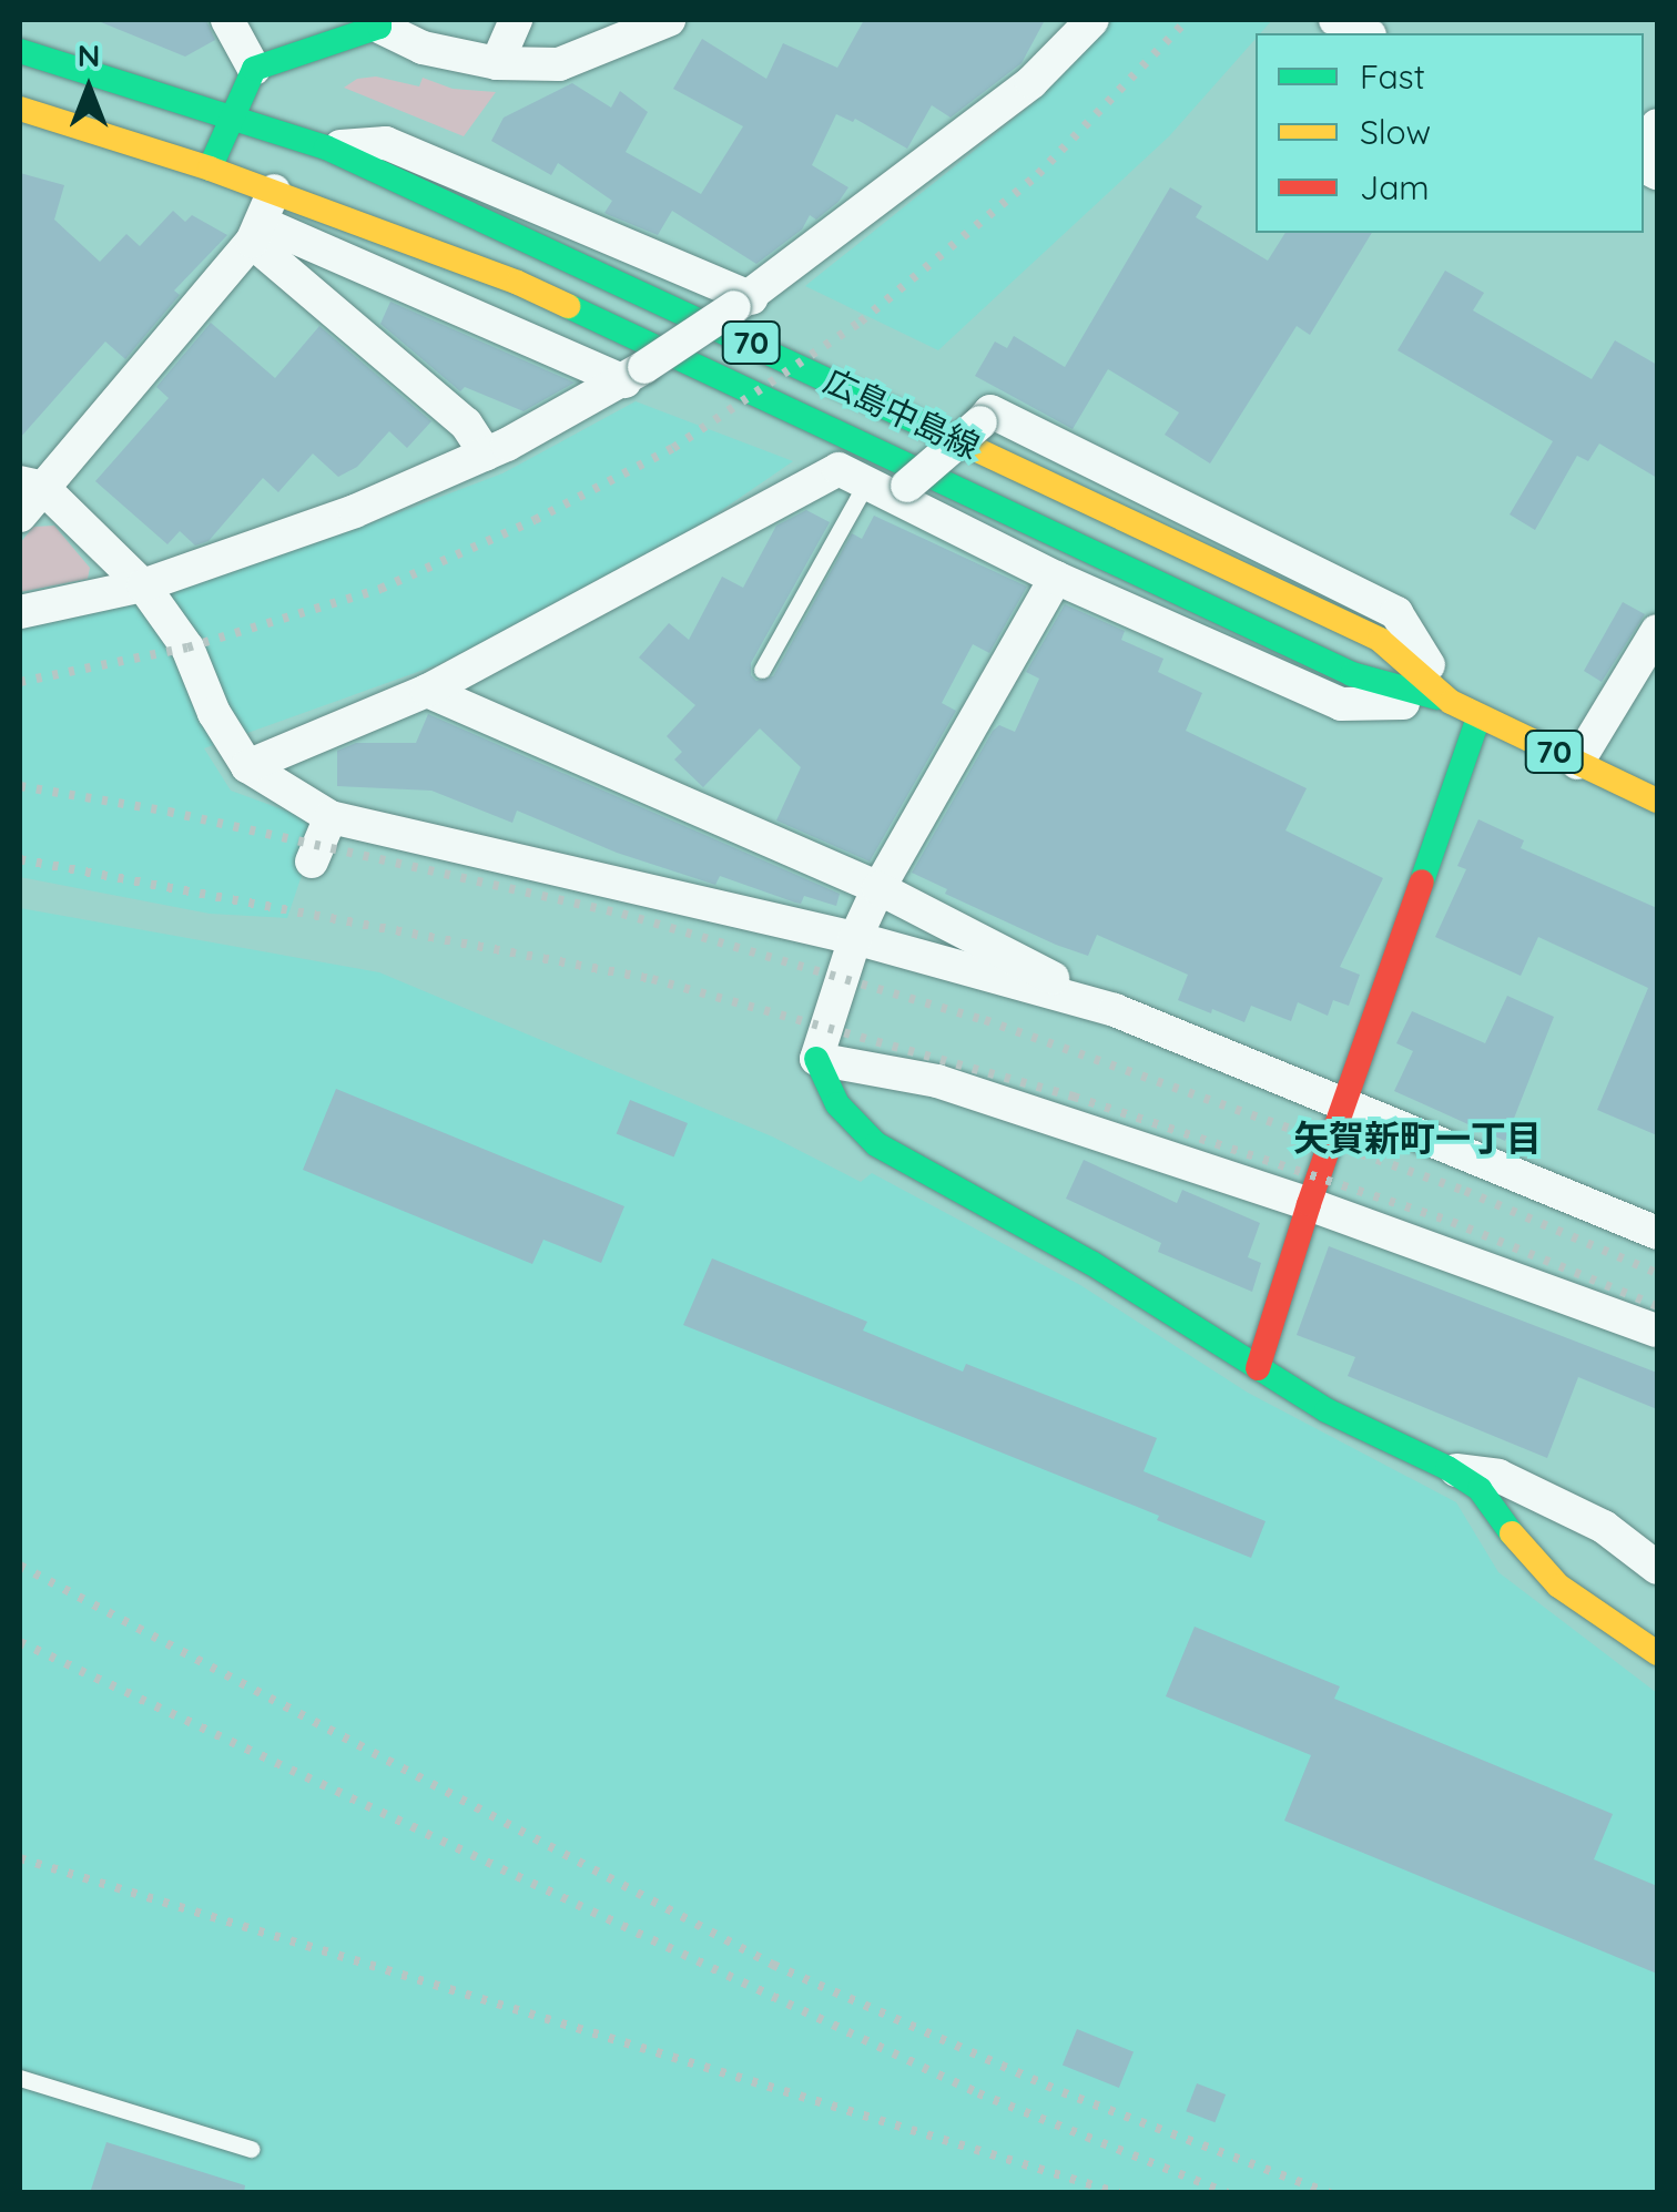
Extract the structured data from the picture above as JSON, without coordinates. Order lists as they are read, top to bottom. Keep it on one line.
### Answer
{"streets":{"main road":["70","広島中島線"]},"districts":["矢賀新町一丁目"],"legend":["Fast","Slow","Jam"],"north":"top"}
